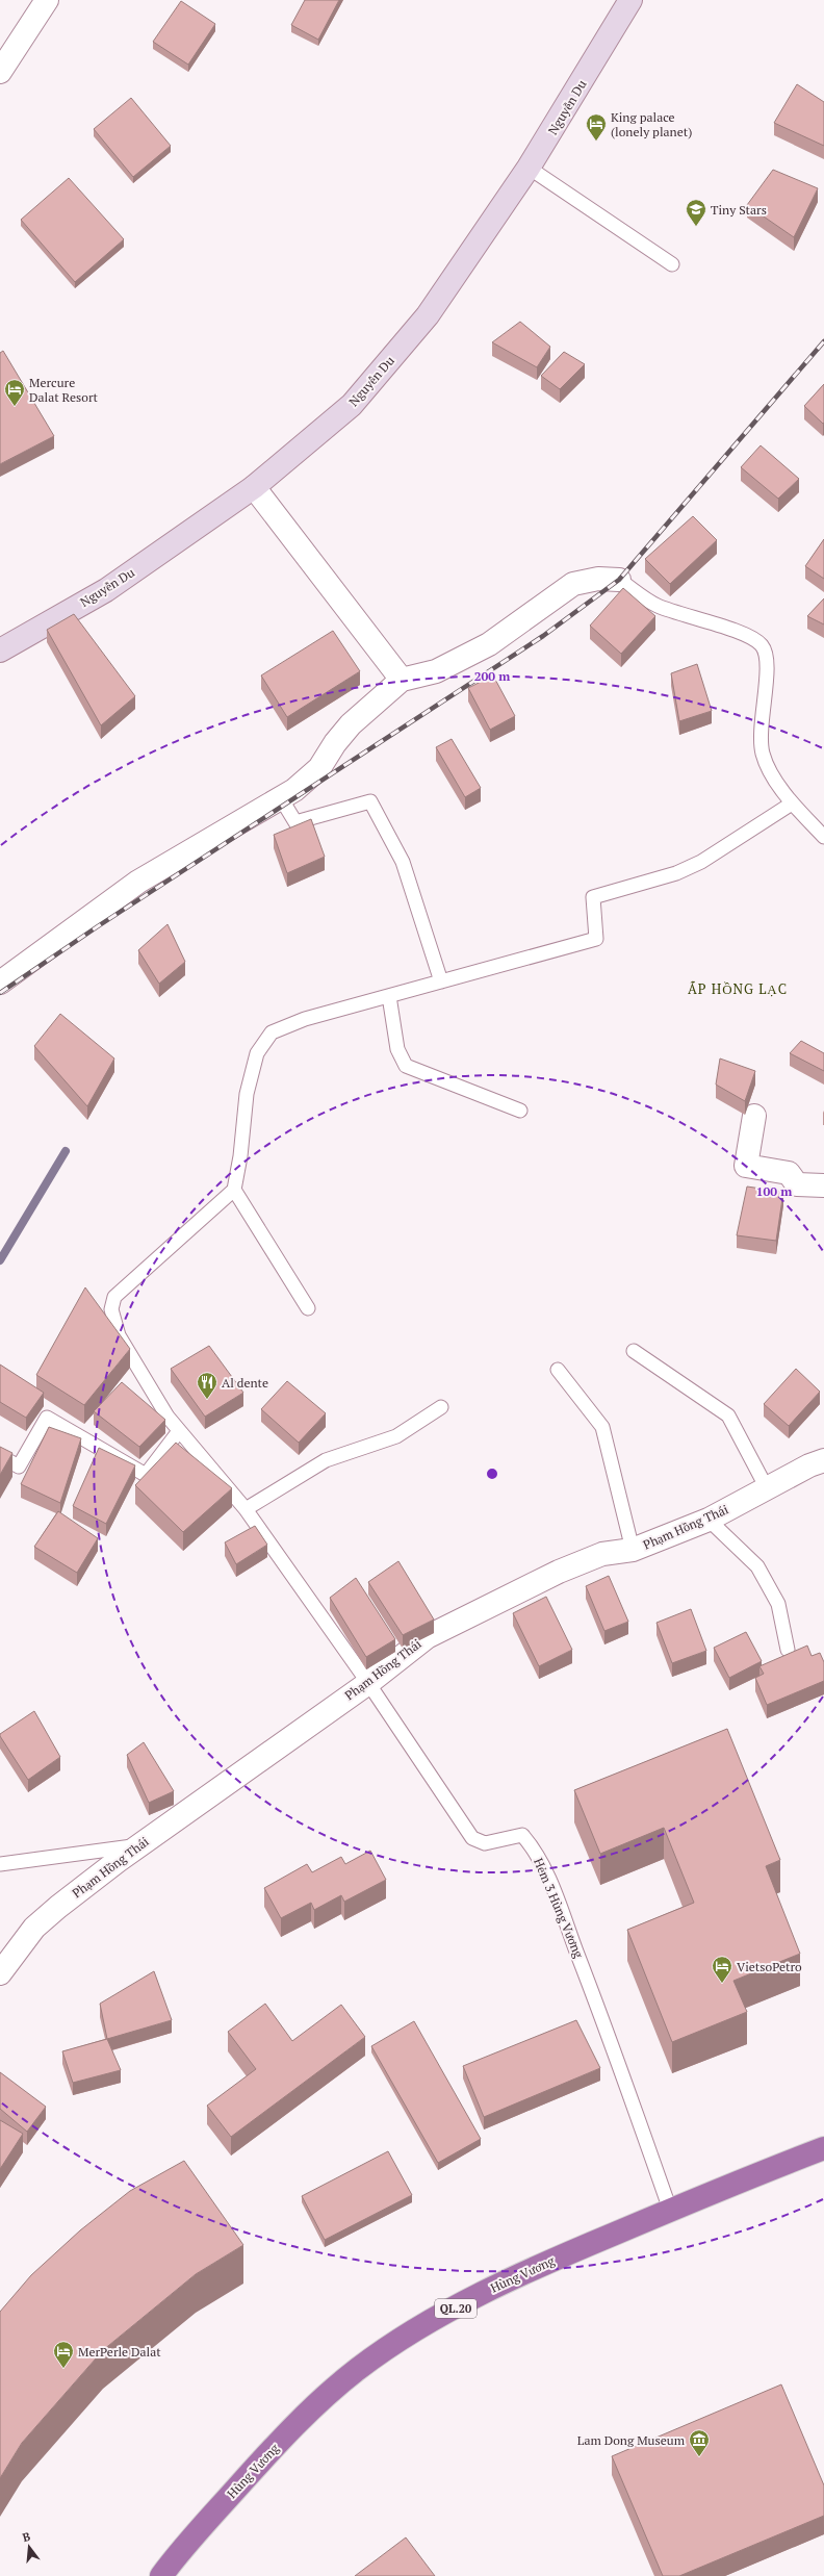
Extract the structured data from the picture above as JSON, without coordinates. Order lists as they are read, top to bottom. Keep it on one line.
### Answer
{"streets":{"highway":["Hùng Vương","QL.20"],"street":["Nguyễn Du","Phạm Hồng Thái"],"lane":["Hẻm 3 Hùng Vương"]},"crossings":[["Phạm Hồng Thái","Hẻm 3 Hùng Vương"],["Hẻm 3 Hùng Vương","Hùng Vương"]],"districts":["ẤP HỒNG LẠC"],"places":{"hotel":["King palace (lonely planet)","Mercure Dalat Resort","VietsoPetro","MerPerle Dalat"],"school or university":["Tiny Stars"],"restaurant":["Al dente"],"museum":["Lam Dong Museum"]},"north":"top","rings":["200 m","100 m"]}
